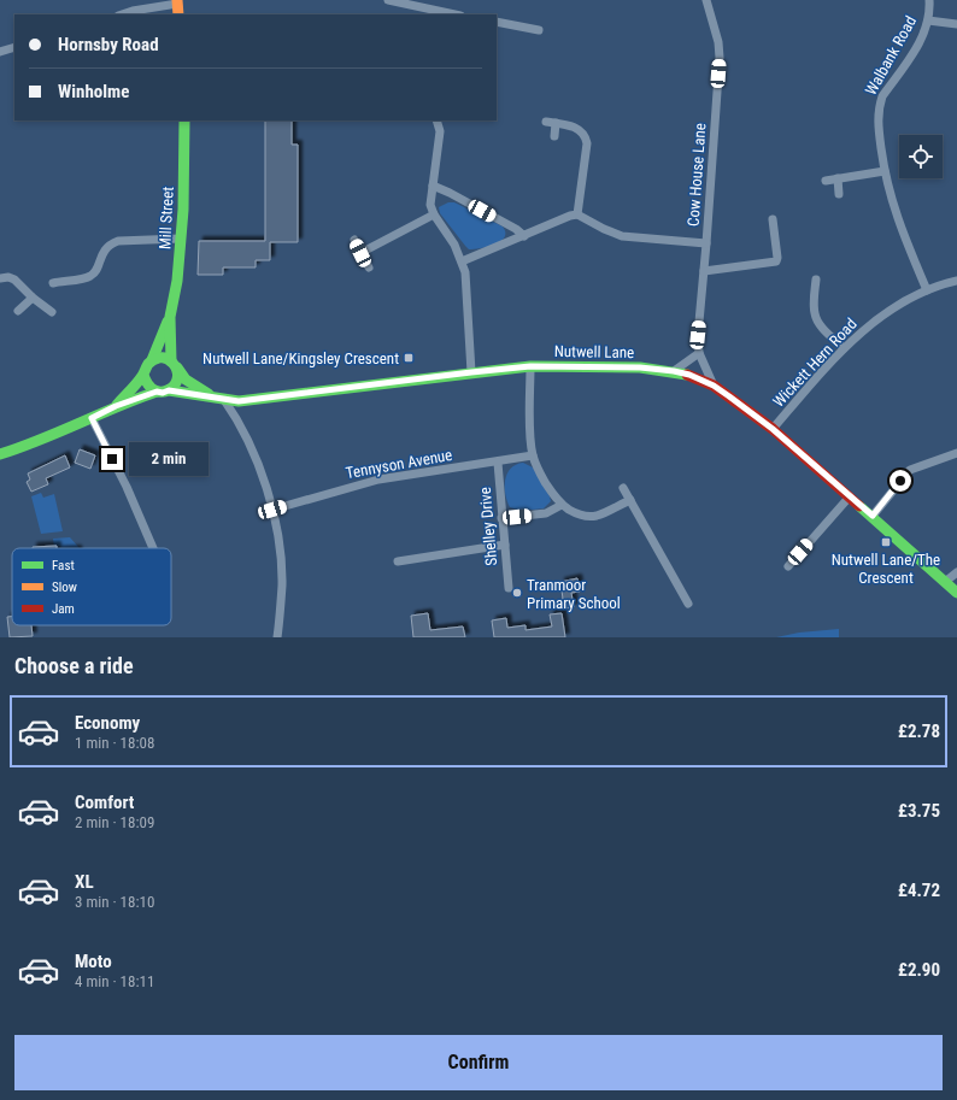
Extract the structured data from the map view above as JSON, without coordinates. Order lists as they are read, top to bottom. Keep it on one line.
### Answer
{"streets":{"street":["Walbank Road","Cow House Lane","Mill Street","Nutwell Lane","Wickett Hern Road","Tennyson Avenue","Shelley Drive"]},"crossings":[["Walbank Road","Wickett Hern Road"],["Cow House Lane","Nutwell Lane"],["Mill Street","Nutwell Lane"],["Nutwell Lane","Wickett Hern Road"],["Tennyson Avenue","Shelley Drive"]],"places":{"transit":["Nutwell Lane/Kingsley Crescent","Nutwell Lane/The Crescent"],"other":["Tranmoor Primary School"]},"legend":["Fast","Slow","Jam"],"page":{"banner":["Hornsby Road","Winholme"],"bubble":"2 min","heading":"Choose a ride","list":[{"name":"Economy","note":"1 min · 18:08","value":"£2.78"},{"name":"Comfort","note":"2 min · 18:09","value":"£3.75"},{"name":"XL","note":"3 min · 18:10","value":"£4.72"},{"name":"Moto","note":"4 min · 18:11","value":"£2.90"}],"buttons":"Confirm"}}
